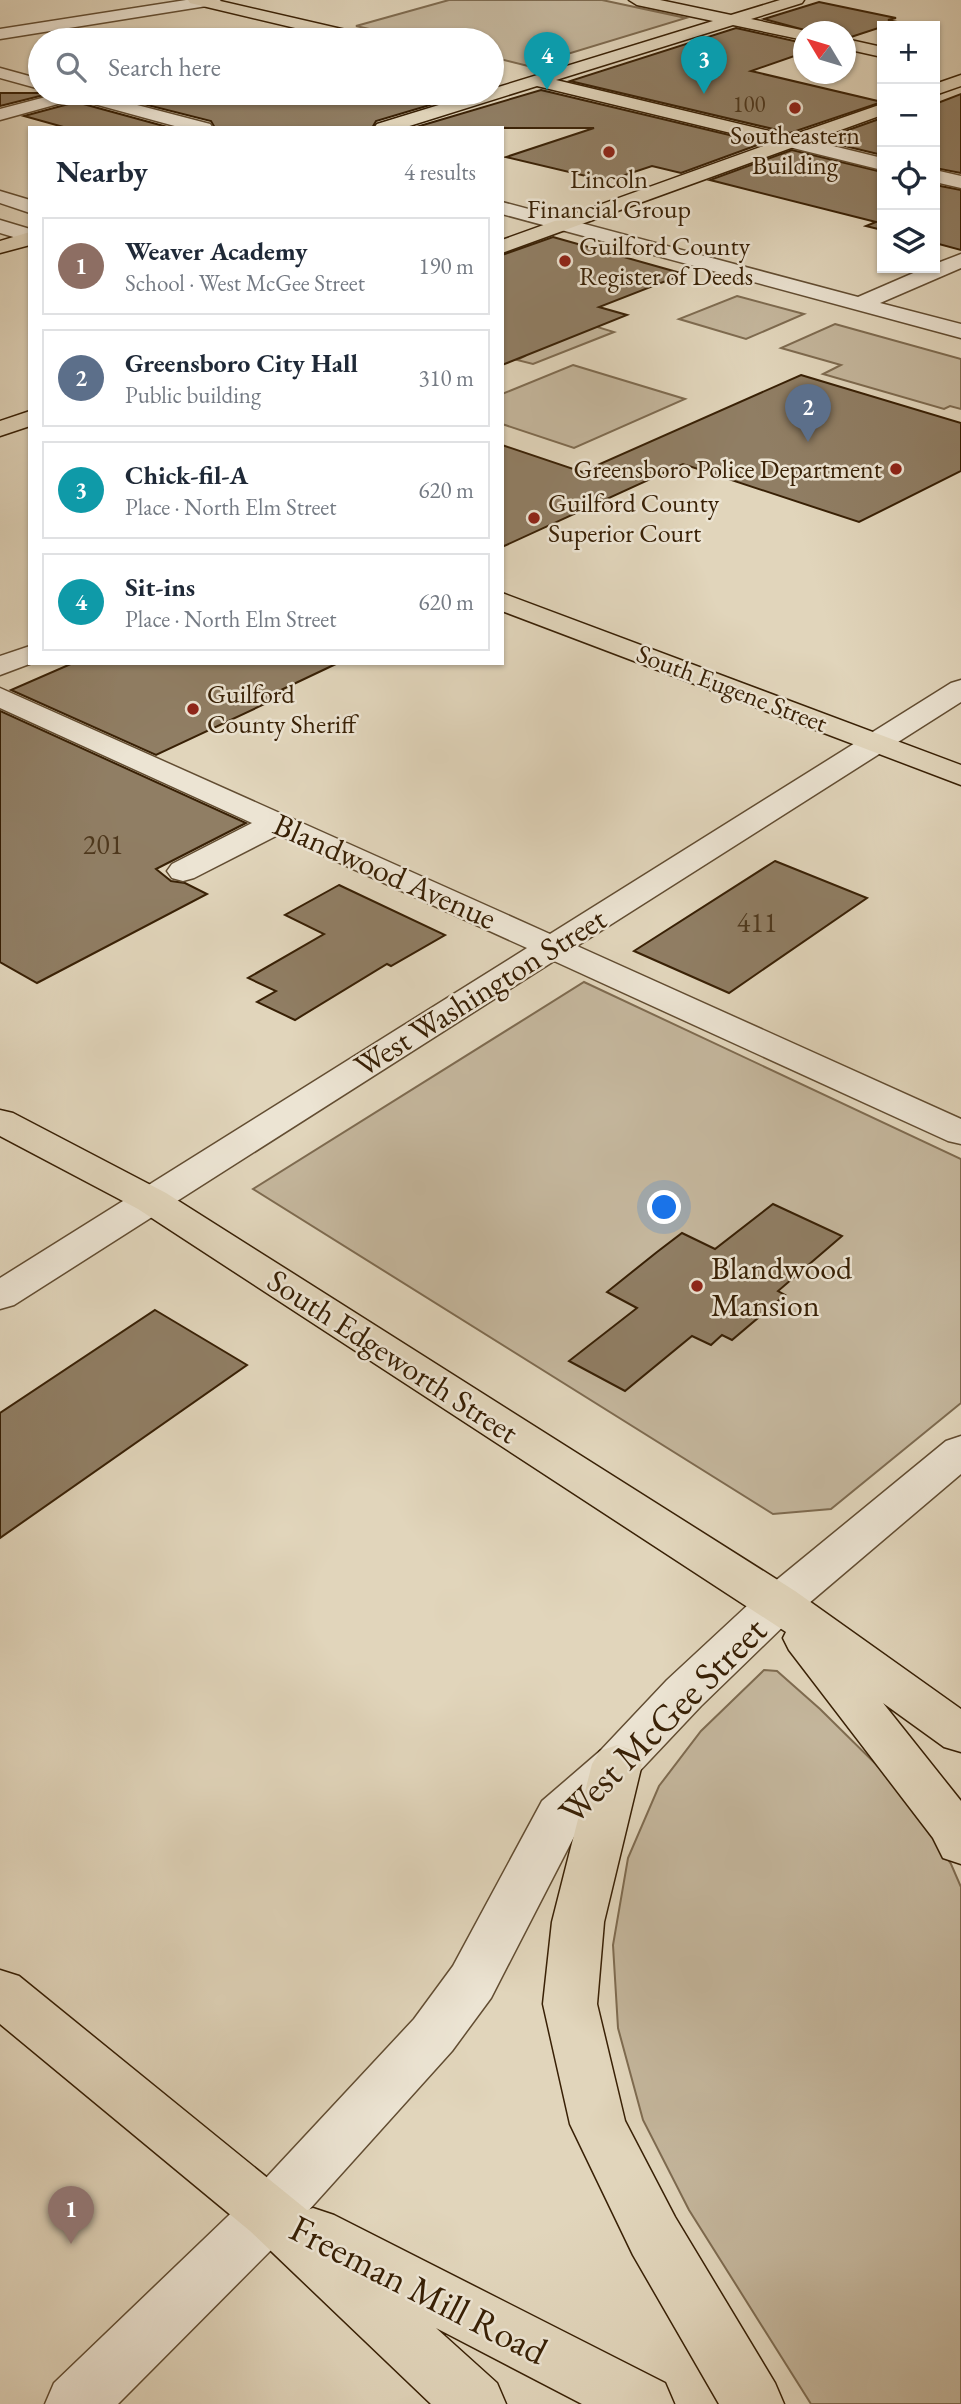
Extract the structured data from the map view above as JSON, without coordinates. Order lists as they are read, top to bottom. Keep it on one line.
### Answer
{"streets":{"main road":["South Eugene Street","South Edgeworth Street","Freeman Mill Road"],"street":["Blandwood Avenue","West Washington Street","West McGee Street"]},"crossings":[["South Eugene Street","West Washington Street"],["Blandwood Avenue","West Washington Street"],["West Washington Street","South Edgeworth Street"],["South Edgeworth Street","West McGee Street"],["West McGee Street","Freeman Mill Road"]],"places":["Southeastern Building","Lincoln Financial Group","Guilford County Register of Deeds","Greensboro Police Department","Guilford County Superior Court","Guilford County Sheriff","Blandwood Mansion"],"house_numbers":["100","201","411"],"north":"top left","page":{"map_buttons":["+","−"],"search":"Search here","pins":["4","3","2","1"],"heading":["Nearby","4 results"],"list":[{"mark":"1","name":"Weaver Academy","note":"School · West McGee Street","value":"190 m"},{"mark":"2","name":"Greensboro City Hall","note":"Public building","value":"310 m"},{"mark":"3","name":"Chick-fil-A","note":"Place · North Elm Street","value":"620 m"},{"mark":"4","name":"Sit-ins","note":"Place · North Elm Street","value":"620 m"}]}}
